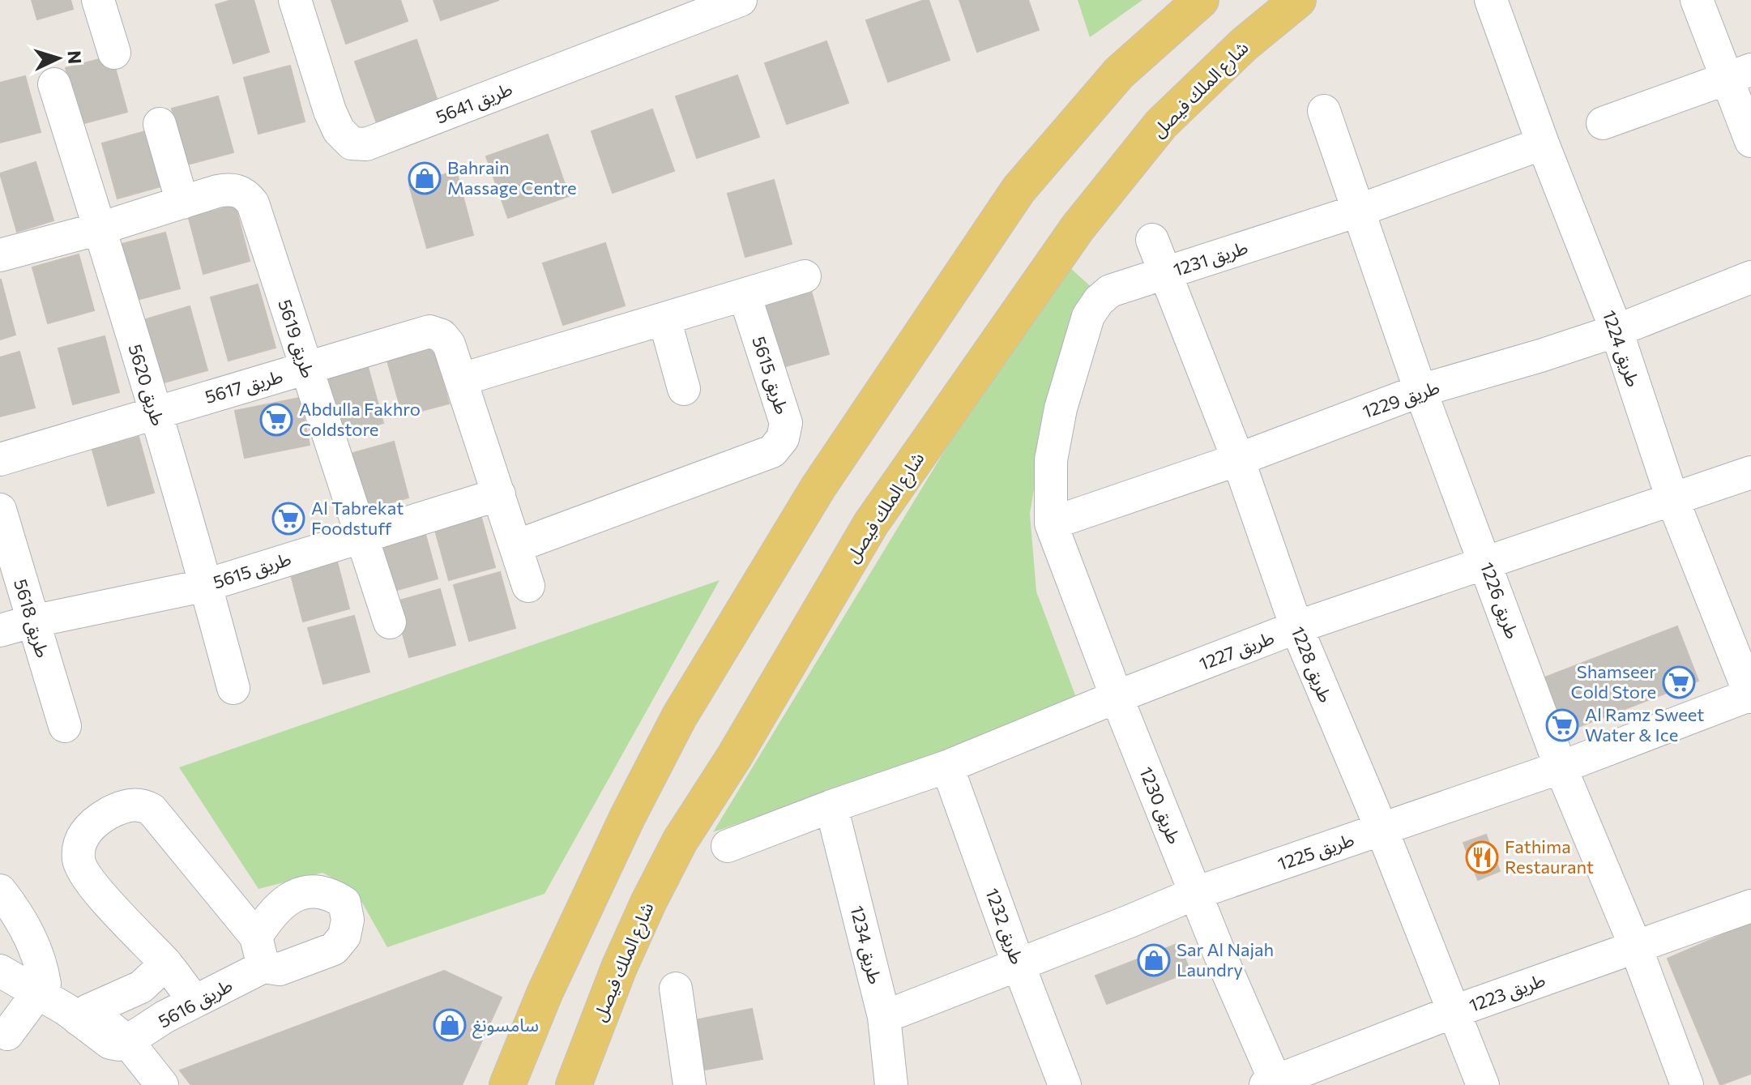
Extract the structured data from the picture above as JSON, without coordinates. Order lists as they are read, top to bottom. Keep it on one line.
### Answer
{"streets":{"main road":["شارع الملك فيصل"],"street":["طريق 5641","طريق 1231","طريق 5619","طريق 1224","طريق 5615","طريق 5620","طريق 5617","طريق 1229","طريق 1226","طريق 5618","طريق 1227","طريق 1228","طريق 1230","طريق 1225","طريق 1232","طريق 1234","طريق 1223","طريق 5616"]},"crossings":[["طريق 1231","طريق 1224"],["طريق 1231","طريق 1229"],["طريق 1231","طريق 1226"],["طريق 1231","طريق 1228"],["طريق 1231","طريق 1230"],["طريق 5619","طريق 5615"],["طريق 5619","طريق 5620"],["طريق 5619","طريق 5617"],["طريق 1224","طريق 1229"],["طريق 1224","طريق 1227"],["طريق 1224","طريق 1225"],["طريق 5615","طريق 5620"],["طريق 5615","طريق 5617"],["طريق 5615","طريق 5618"],["طريق 5620","طريق 5617"],["طريق 1229","طريق 1226"],["طريق 1229","طريق 1228"],["طريق 1229","طريق 1230"],["طريق 1226","طريق 1227"],["طريق 1226","طريق 1225"],["طريق 1226","طريق 1223"],["طريق 1227","طريق 1228"],["طريق 1227","طريق 1230"],["طريق 1227","طريق 1232"],["طريق 1227","طريق 1234"],["طريق 1228","طريق 1225"],["طريق 1228","طريق 1223"],["طريق 1230","طريق 1225"],["طريق 1230","طريق 1223"],["طريق 1225","طريق 1232"],["طريق 1225","طريق 1234"]],"places":{"shop":["Bahrain Massage Centre","Sar Al Najah Laundry","سامسونغ"],"supermarket":["Abdulla Fakhro Coldstore","Al Tabrekat Foodstuff","Shamseer Cold Store","Al Ramz Sweet Water & Ice"],"restaurant":["Fathima Restaurant"]},"north":"right"}
